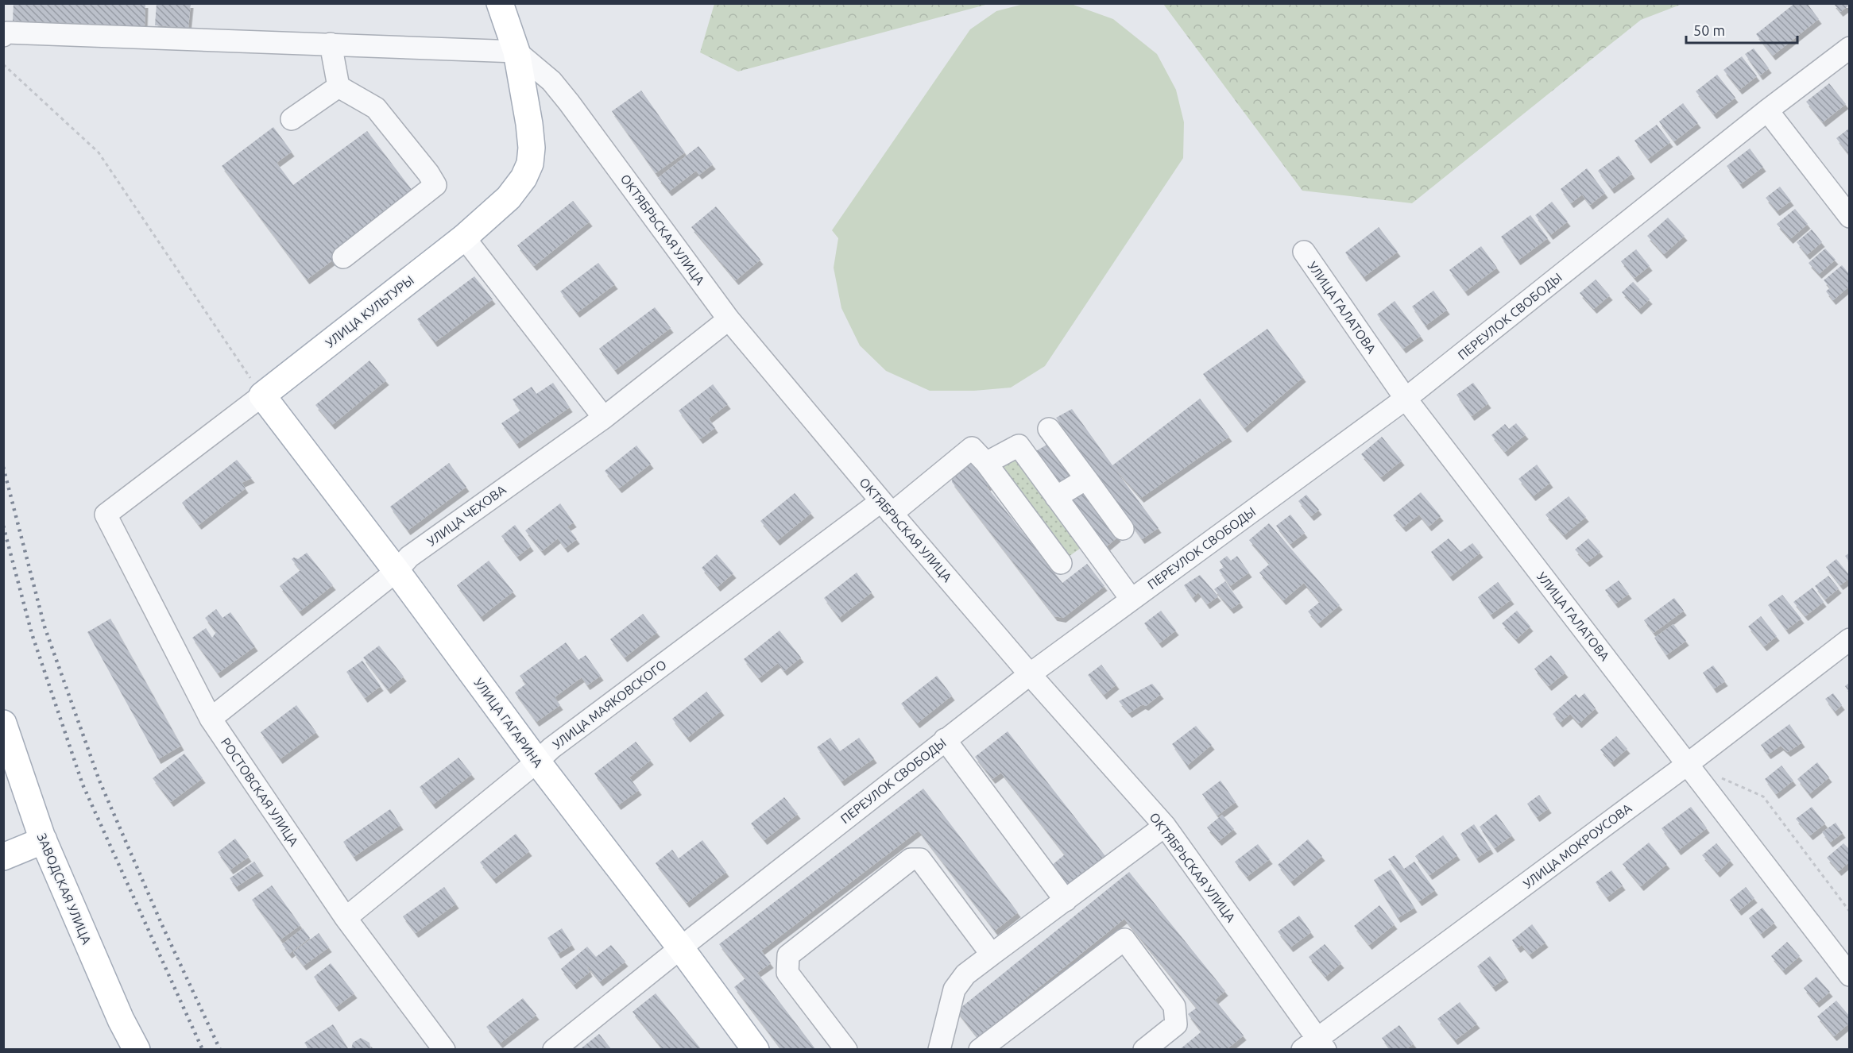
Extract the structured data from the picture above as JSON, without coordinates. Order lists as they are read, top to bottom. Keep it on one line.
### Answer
{"streets":{"main road":["УЛИЦА КУЛЬТУРЫ","УЛИЦА ГАГАРИНА","ЗАВОДСКАЯ УЛИЦА"],"street":["ОКТЯБРЬСКАЯ УЛИЦА","УЛИЦА ГАЛАТОВА","ПЕРЕУЛОК СВОБОДЫ","УЛИЦА ЧЕХОВА","УЛИЦА МАЯКОВСКОГО","РОСТОВСКАЯ УЛИЦА","УЛИЦА МОКРОУСОВА"]},"crossings":[["ОКТЯБРЬСКАЯ УЛИЦА","УЛИЦА КУЛЬТУРЫ"],["ОКТЯБРЬСКАЯ УЛИЦА","ПЕРЕУЛОК СВОБОДЫ"],["ОКТЯБРЬСКАЯ УЛИЦА","УЛИЦА ЧЕХОВА"],["ОКТЯБРЬСКАЯ УЛИЦА","УЛИЦА МАЯКОВСКОГО"],["ОКТЯБРЬСКАЯ УЛИЦА","УЛИЦА МОКРОУСОВА"],["УЛИЦА ГАЛАТОВА","ПЕРЕУЛОК СВОБОДЫ"],["УЛИЦА ГАЛАТОВА","УЛИЦА МОКРОУСОВА"],["УЛИЦА КУЛЬТУРЫ","УЛИЦА ГАГАРИНА"],["УЛИЦА КУЛЬТУРЫ","РОСТОВСКАЯ УЛИЦА"],["ПЕРЕУЛОК СВОБОДЫ","УЛИЦА ГАГАРИНА"],["УЛИЦА ЧЕХОВА","УЛИЦА ГАГАРИНА"],["УЛИЦА ЧЕХОВА","РОСТОВСКАЯ УЛИЦА"],["УЛИЦА МАЯКОВСКОГО","УЛИЦА ГАГАРИНА"],["УЛИЦА МАЯКОВСКОГО","РОСТОВСКАЯ УЛИЦА"]],"scale_bar":"50 m"}
